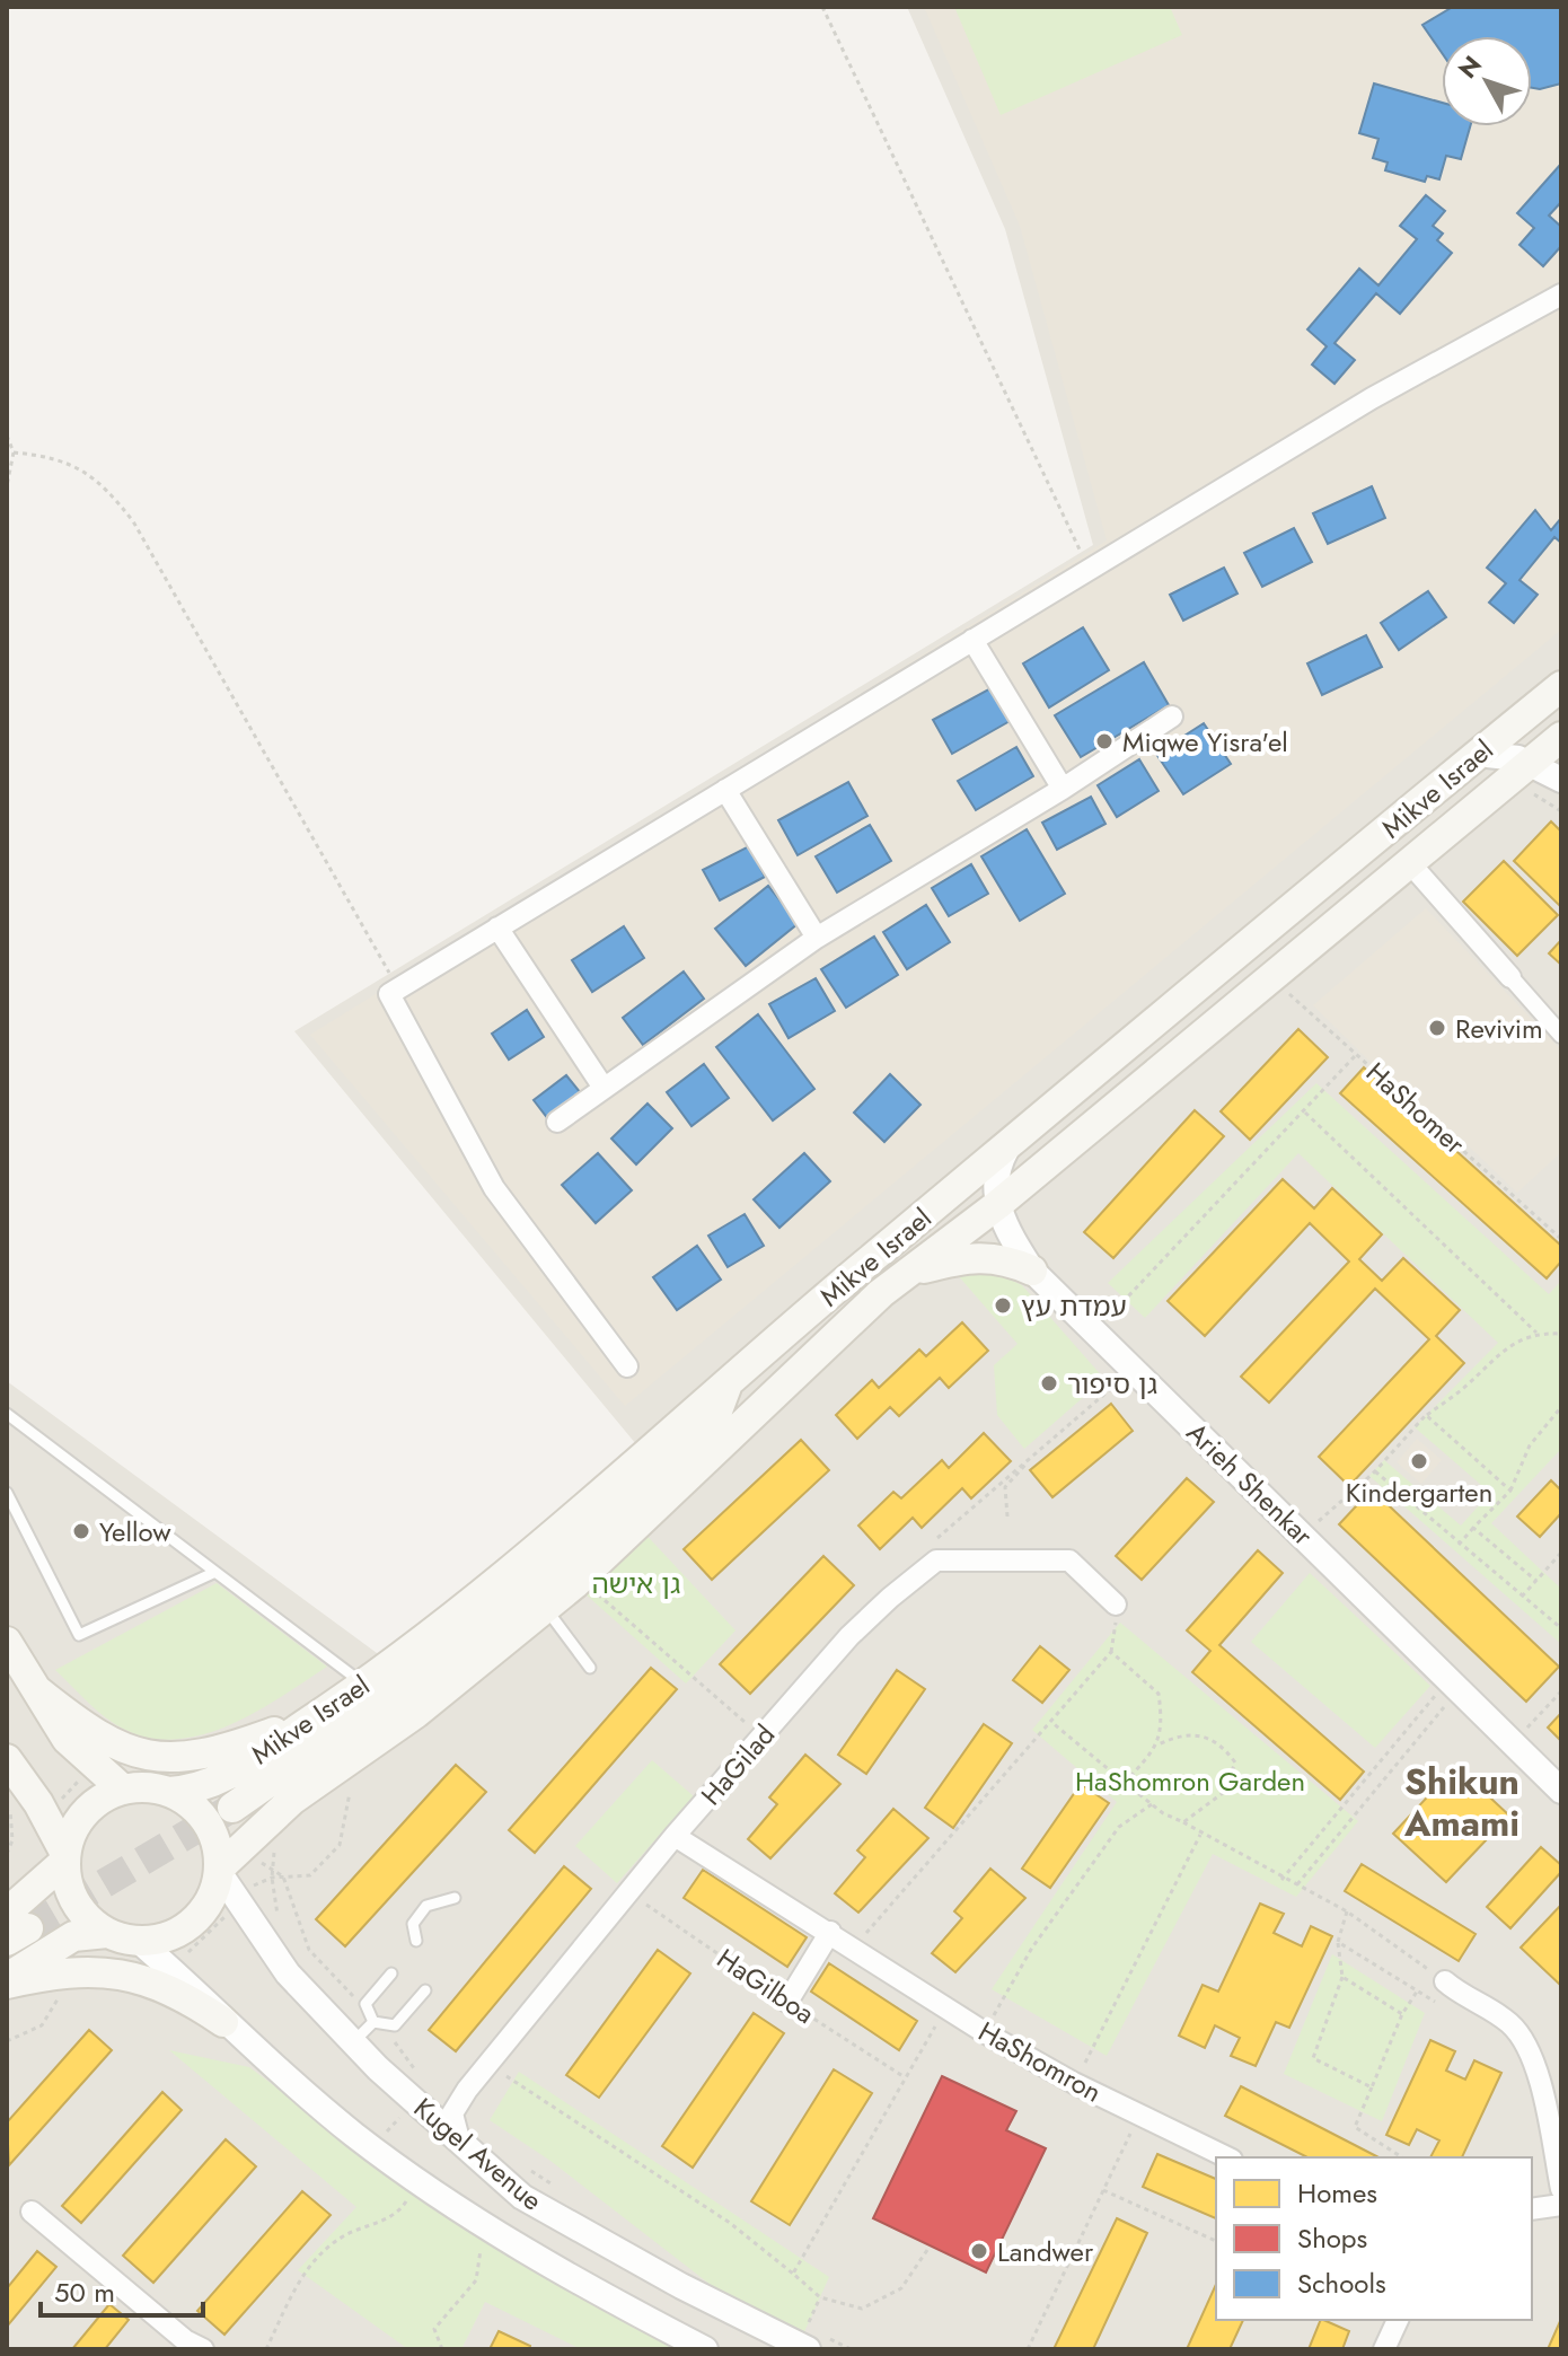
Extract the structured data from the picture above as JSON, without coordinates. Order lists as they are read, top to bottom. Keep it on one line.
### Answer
{"streets":{"main road":["Mikve Israel"],"street":["Arieh Shenkar","HaGilad","HaShomron","Kugel Avenue"],"path":["HaShomer","HaGilboa"]},"crossings":[["Mikve Israel","HaShomer"],["Mikve Israel","Arieh Shenkar"],["Mikve Israel","Kugel Avenue"],["HaGilad","HaGilboa"],["HaGilad","HaShomron"],["HaGilad","Kugel Avenue"]],"districts":["Shikun Amami"],"parks":["גן אישה","HaShomron Garden"],"places":["Miqwe Yisra'el","Revivim","עמדת עץ","גן סיפור","Kindergarten","Yellow","Landwer"],"legend":["Homes","Shops","Schools"],"scale_bar":"50 m","north":"top left"}
